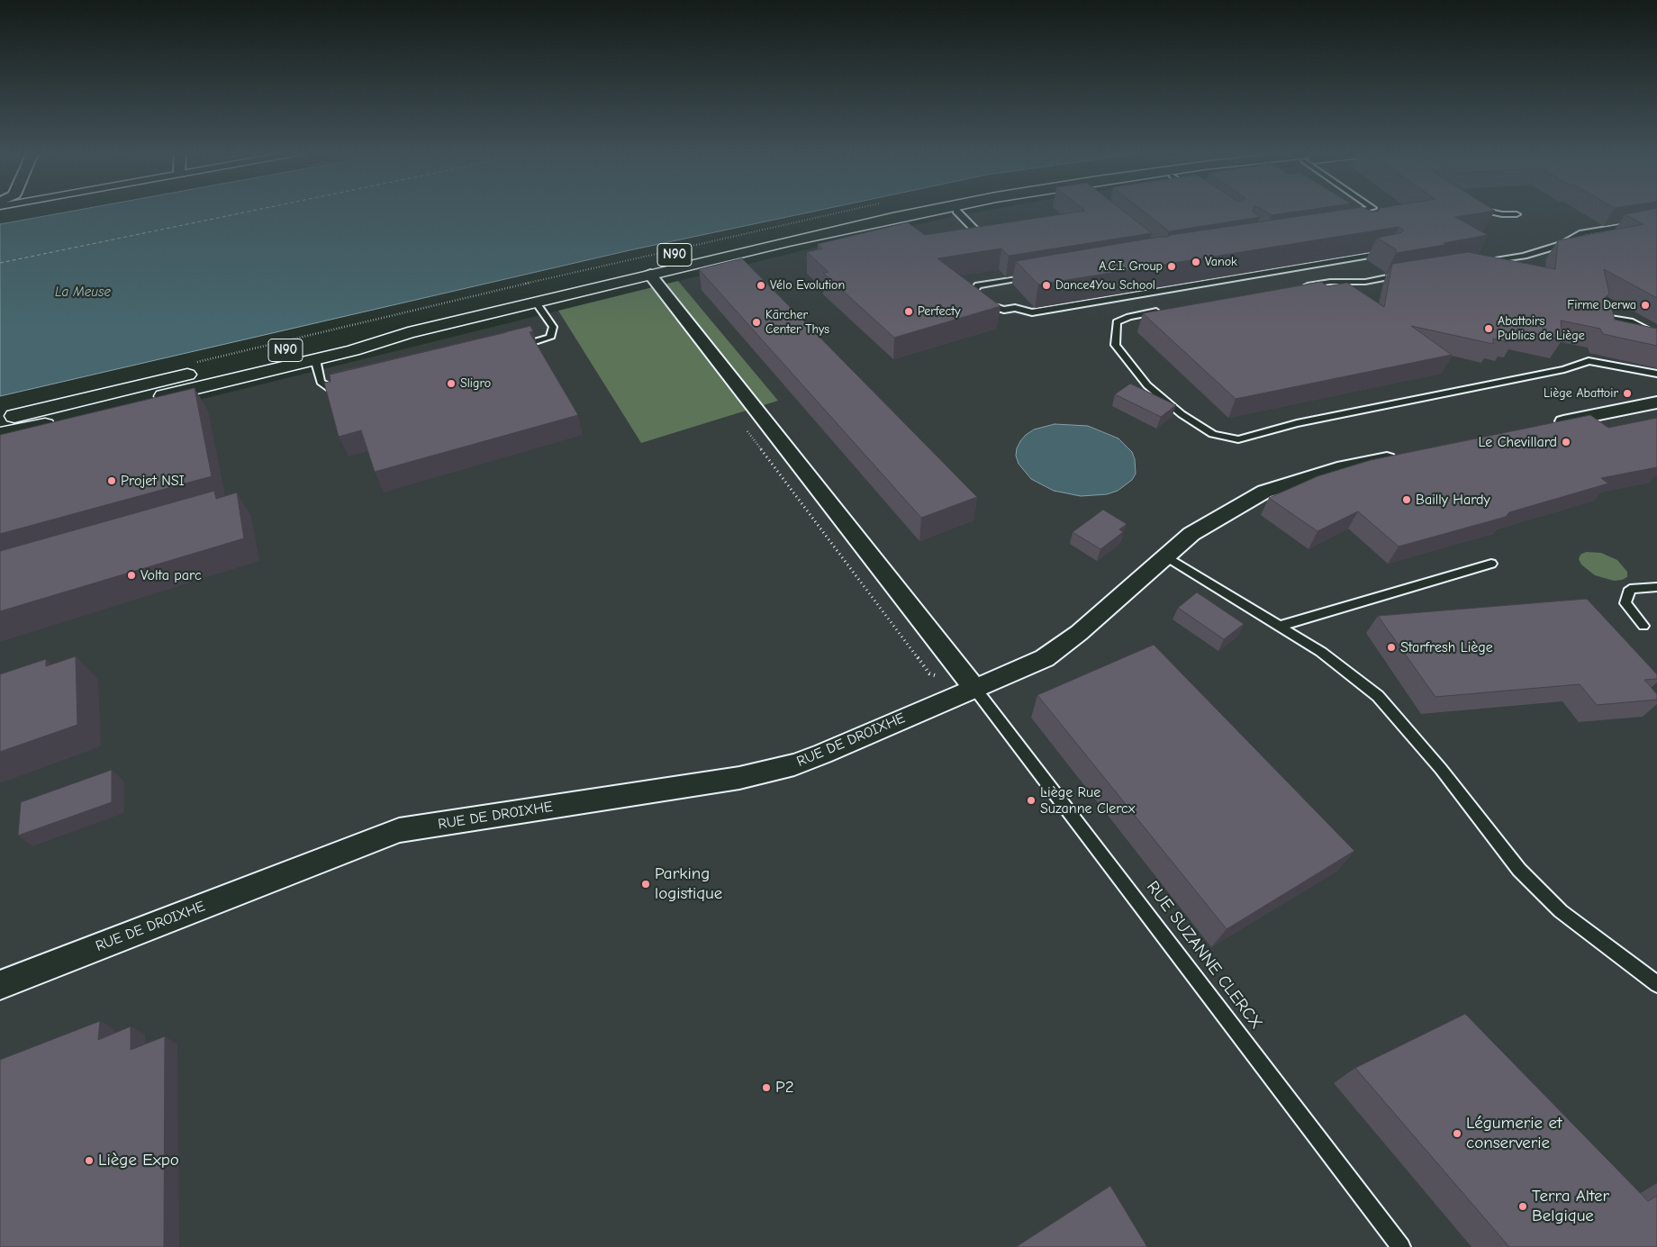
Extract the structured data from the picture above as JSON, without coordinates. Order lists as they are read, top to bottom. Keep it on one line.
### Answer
{"streets":{"main road":["N90"],"street":["RUE DE DROIXHE"],"lane":["RUE SUZANNE CLERCX"]},"crossings":[["RUE DE DROIXHE","RUE SUZANNE CLERCX"]],"water":["La Meuse"],"places":["Vanok","A.C.I. Group","Vélo Evolution","Dance4You School","Firme Derwa","Perfecty","Kärcher Center Thys","Abattoirs Publics de Liège","Sligro","Liège Abattoir","Le Chevillard","Projet NSI","Bailly Hardy","Volta parc","Starfresh Liège","Liège Rue Suzanne Clercx","Parking logistique","P2","Légumerie et conserverie","Liège Expo","Terra Alter Belgique"]}
